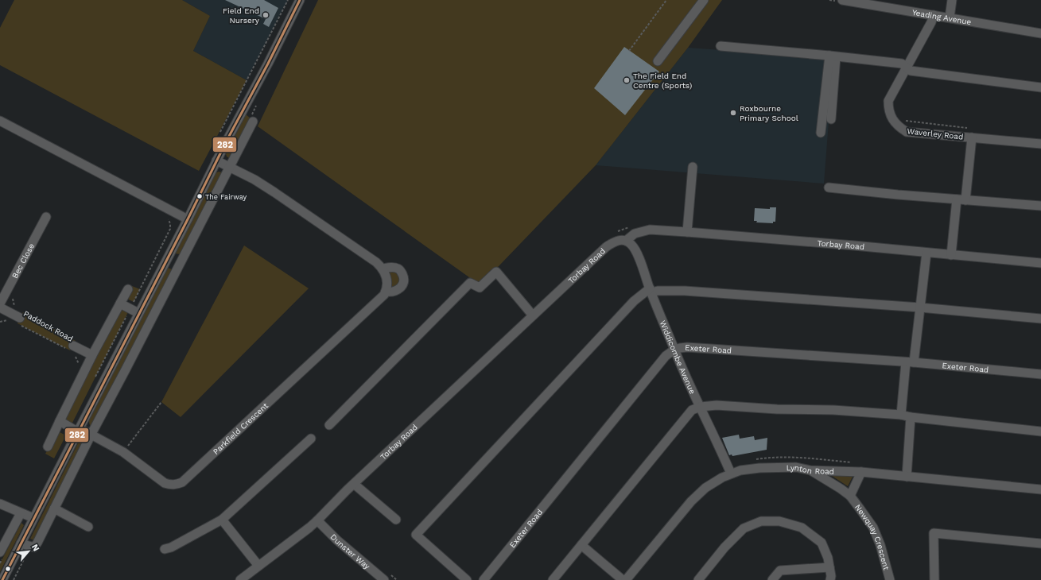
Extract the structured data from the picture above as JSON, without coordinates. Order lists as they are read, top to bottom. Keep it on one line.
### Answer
{"streets":{"street":["Yeading Avenue","Waverley Road","Torbay Road","Bec Close","Paddock Road","Exeter Road","Widdicombe Avenue","Parkfield Crescent","Lynton Road","Newquay Crescent","Dunster Way"]},"crossings":[["Yeading Avenue","Waverley Road"],["Torbay Road","Widdicombe Avenue"],["Torbay Road","Dunster Way"],["Exeter Road","Widdicombe Avenue"],["Widdicombe Avenue","Lynton Road"],["Lynton Road","Newquay Crescent"]],"places":["Field End Nursery","The Field End Centre (Sports)","Roxbourne Primary School","The Fairway"],"lines":["transit line 282"],"north":"top right"}
